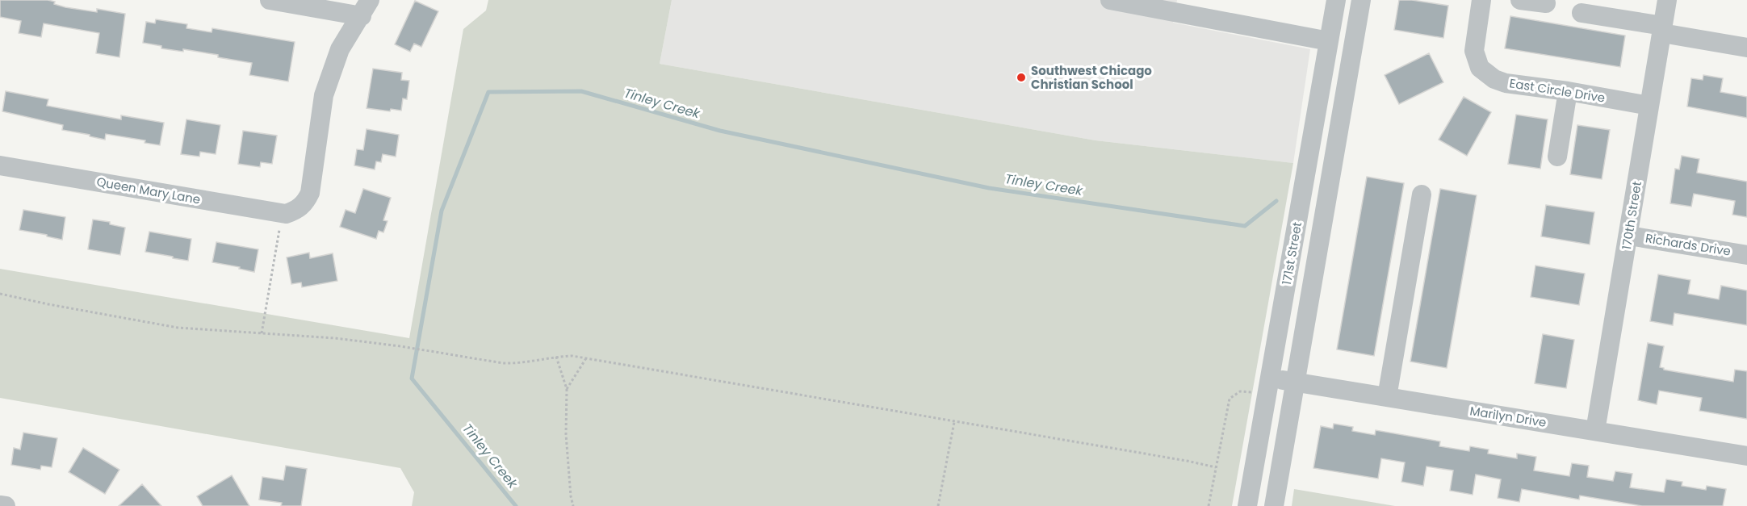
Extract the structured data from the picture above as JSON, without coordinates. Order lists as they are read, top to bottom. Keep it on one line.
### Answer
{"streets":{"street":["East Circle Drive","Queen Mary Lane","170th Street","Richards Drive","171st Street","Marilyn Drive"]},"crossings":[["East Circle Drive","170th Street"],["170th Street","Richards Drive"],["170th Street","Marilyn Drive"],["171st Street","Marilyn Drive"]],"water":["Tinley Creek"],"places":["Southwest Chicago Christian School"]}
